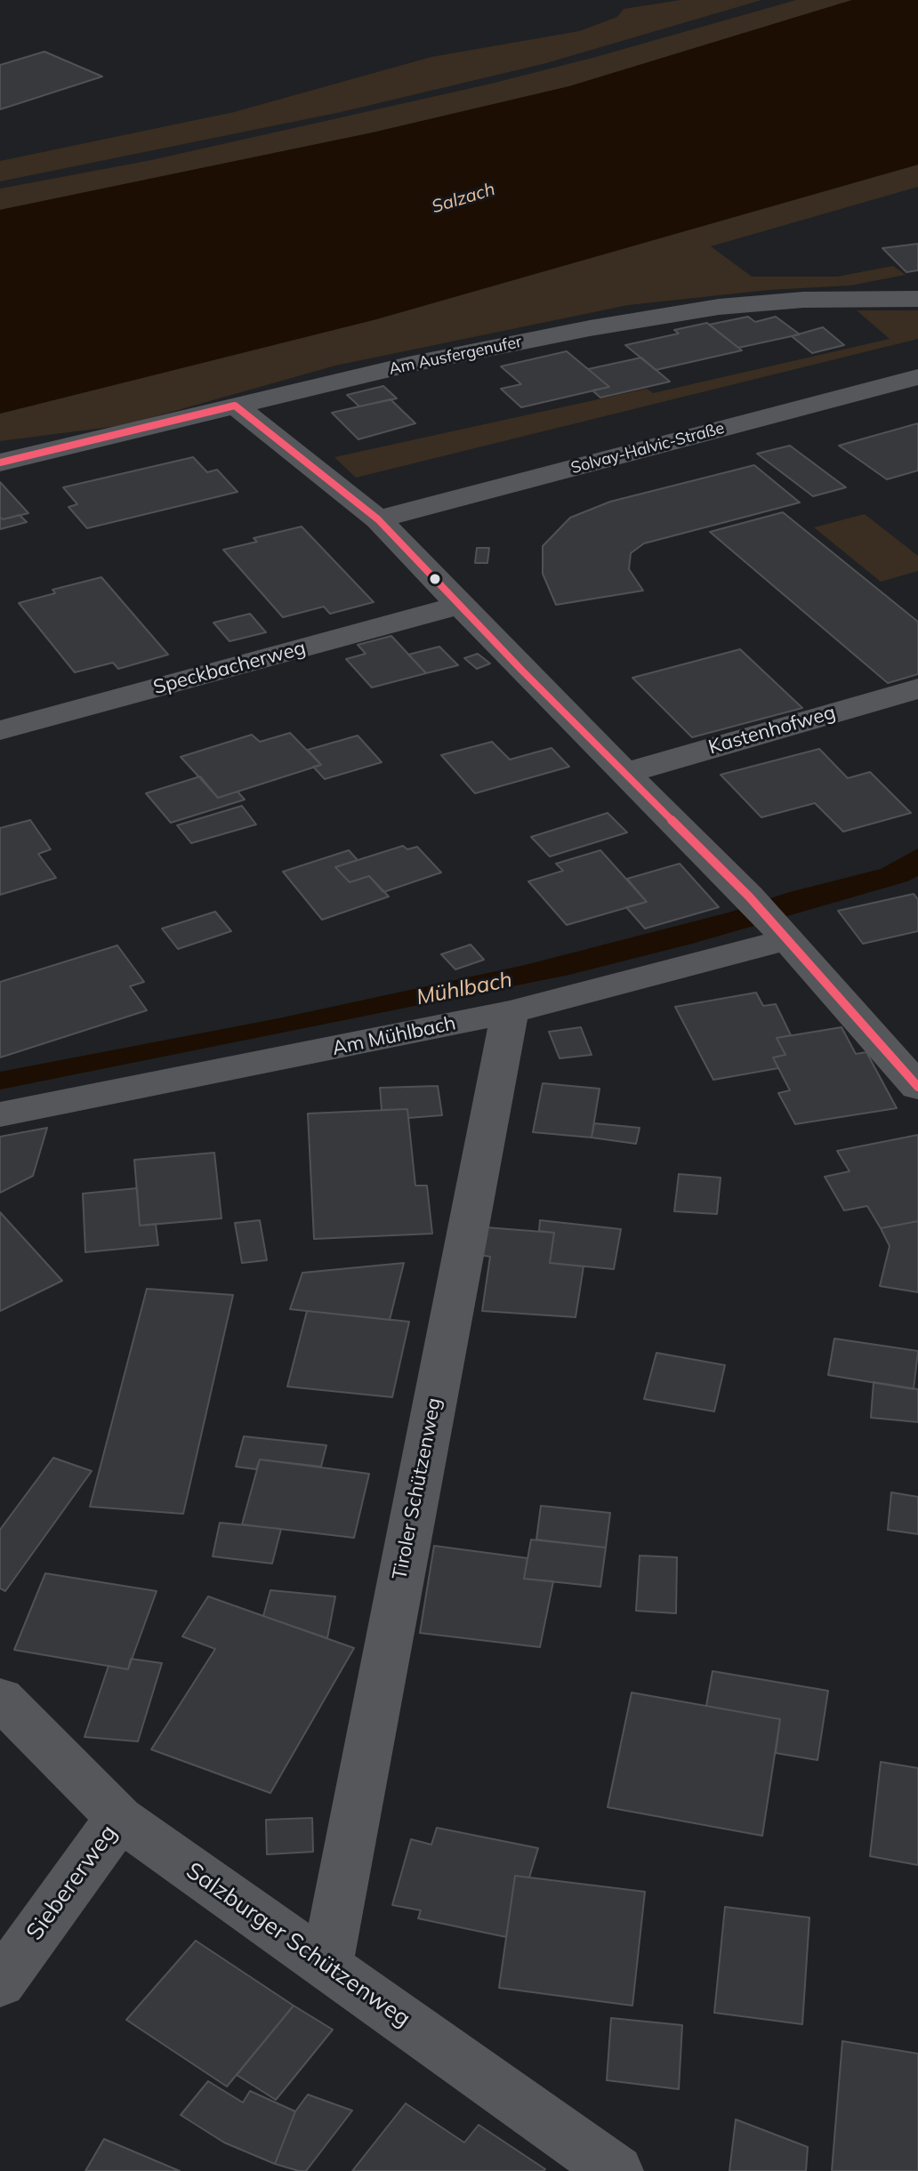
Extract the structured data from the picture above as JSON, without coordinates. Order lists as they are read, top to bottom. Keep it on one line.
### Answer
{"streets":{"street":["Am Ausfergenufer","Solvay-Halvic-Straße","Speckbacherweg","Kastenhofweg","Am Mühlbach","Tiroler Schützenweg","Siebererweg","Salzburger Schützenweg"]},"crossings":[["Am Mühlbach","Tiroler Schützenweg"],["Tiroler Schützenweg","Salzburger Schützenweg"],["Siebererweg","Salzburger Schützenweg"]],"water":["Salzach","Mühlbach"]}
